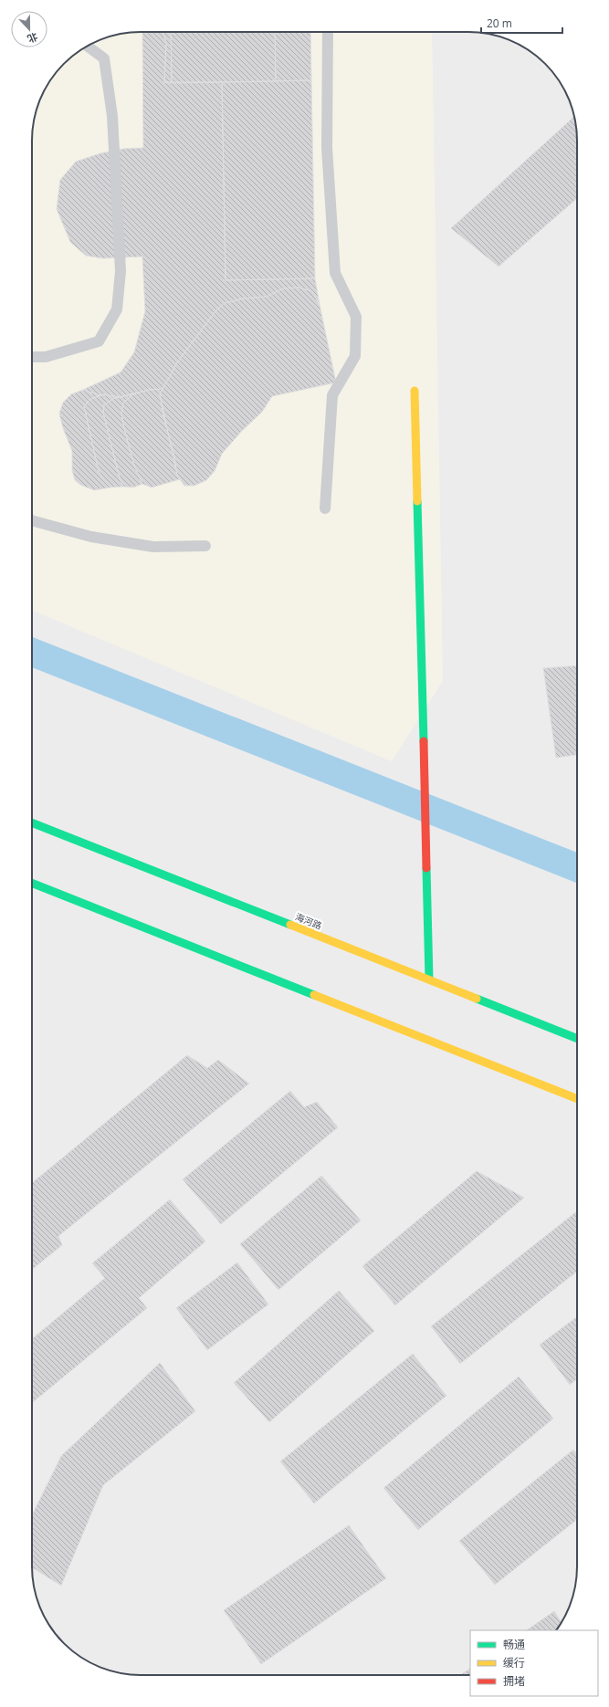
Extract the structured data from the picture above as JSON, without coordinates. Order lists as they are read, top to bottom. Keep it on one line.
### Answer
{"streets":{"street":["海河路"]},"legend":["畅通","缓行","拥堵"],"scale_bar":"20 m","north":"bottom"}
